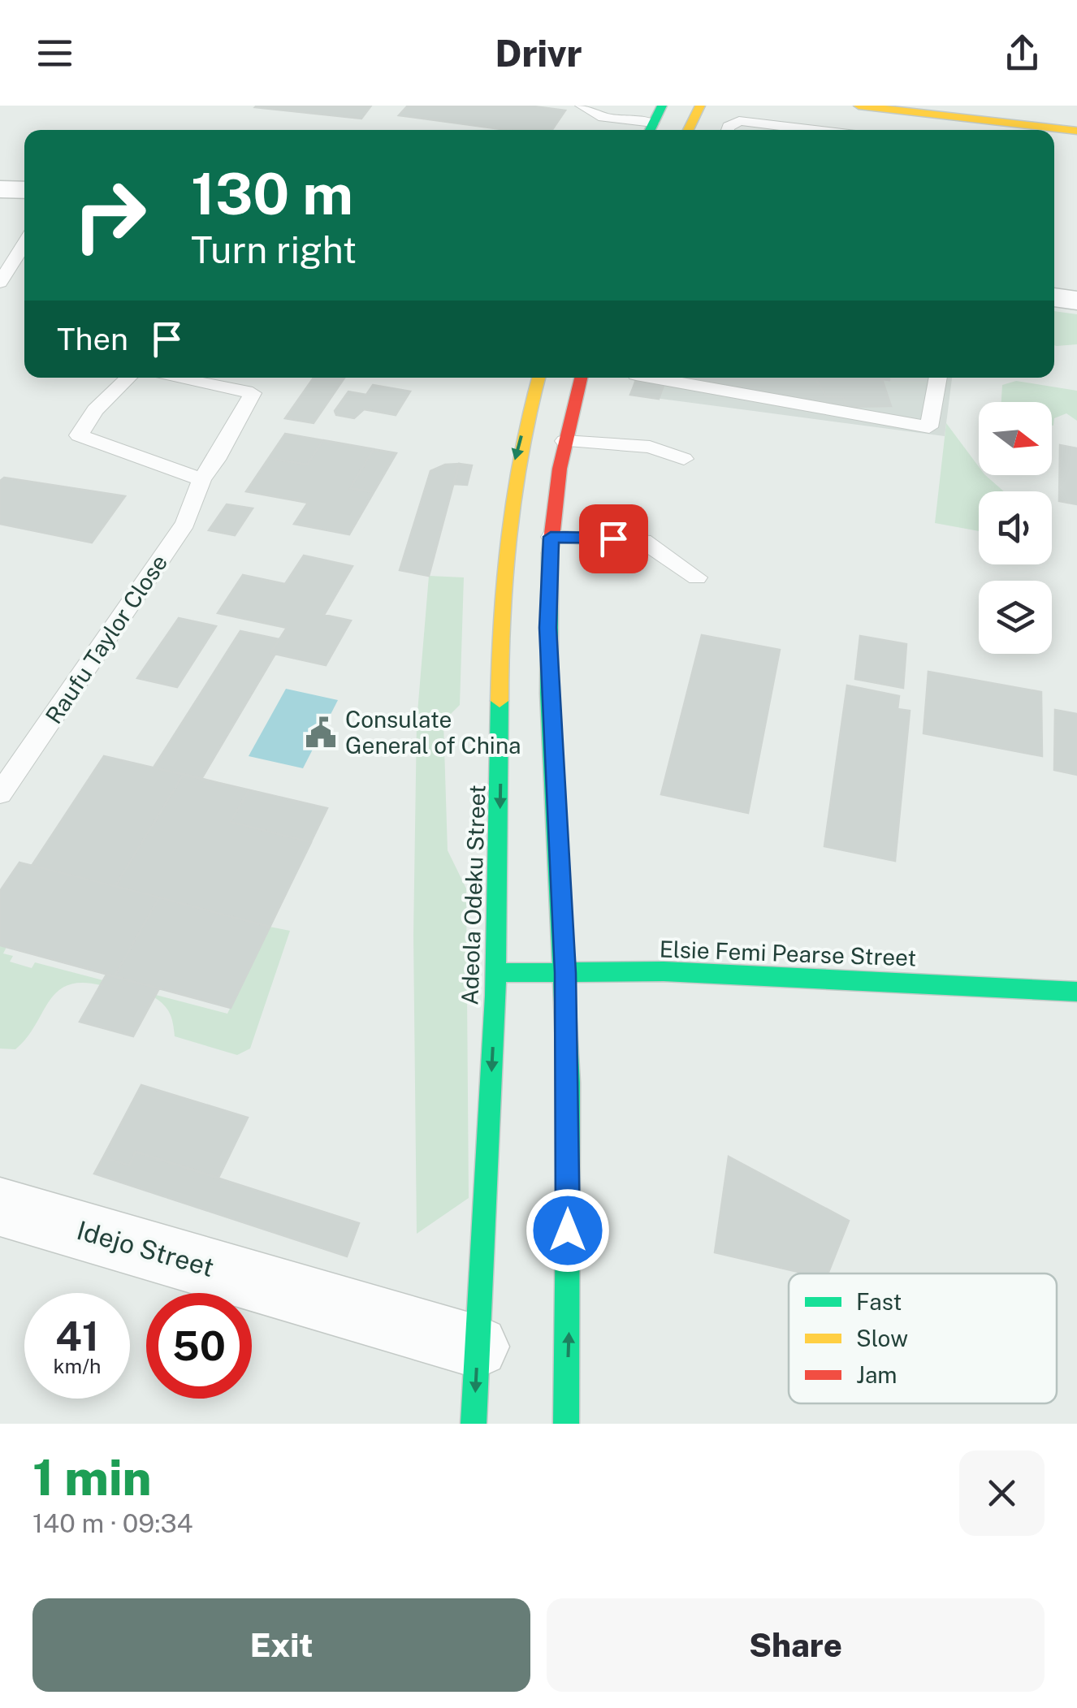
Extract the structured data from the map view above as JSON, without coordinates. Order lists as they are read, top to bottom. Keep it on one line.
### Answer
{"streets":{"main road":["Adeola Odeku Street","Elsie Femi Pearse Street"],"street":["Idejo Street"],"lane":["Raufu Taylor Close"]},"crossings":[["Adeola Odeku Street","Elsie Femi Pearse Street"],["Adeola Odeku Street","Idejo Street"]],"places":{"public building":["Consulate General of China"]},"legend":["Fast","Slow","Jam"],"north":"right","page":{"header":"Drivr","turn":["130 m","Turn right"],"then":"Then","speed":"41 km/h","limit":"50","heading":["1 min","140 m · 09:34"],"buttons":["Exit","Share"]}}
